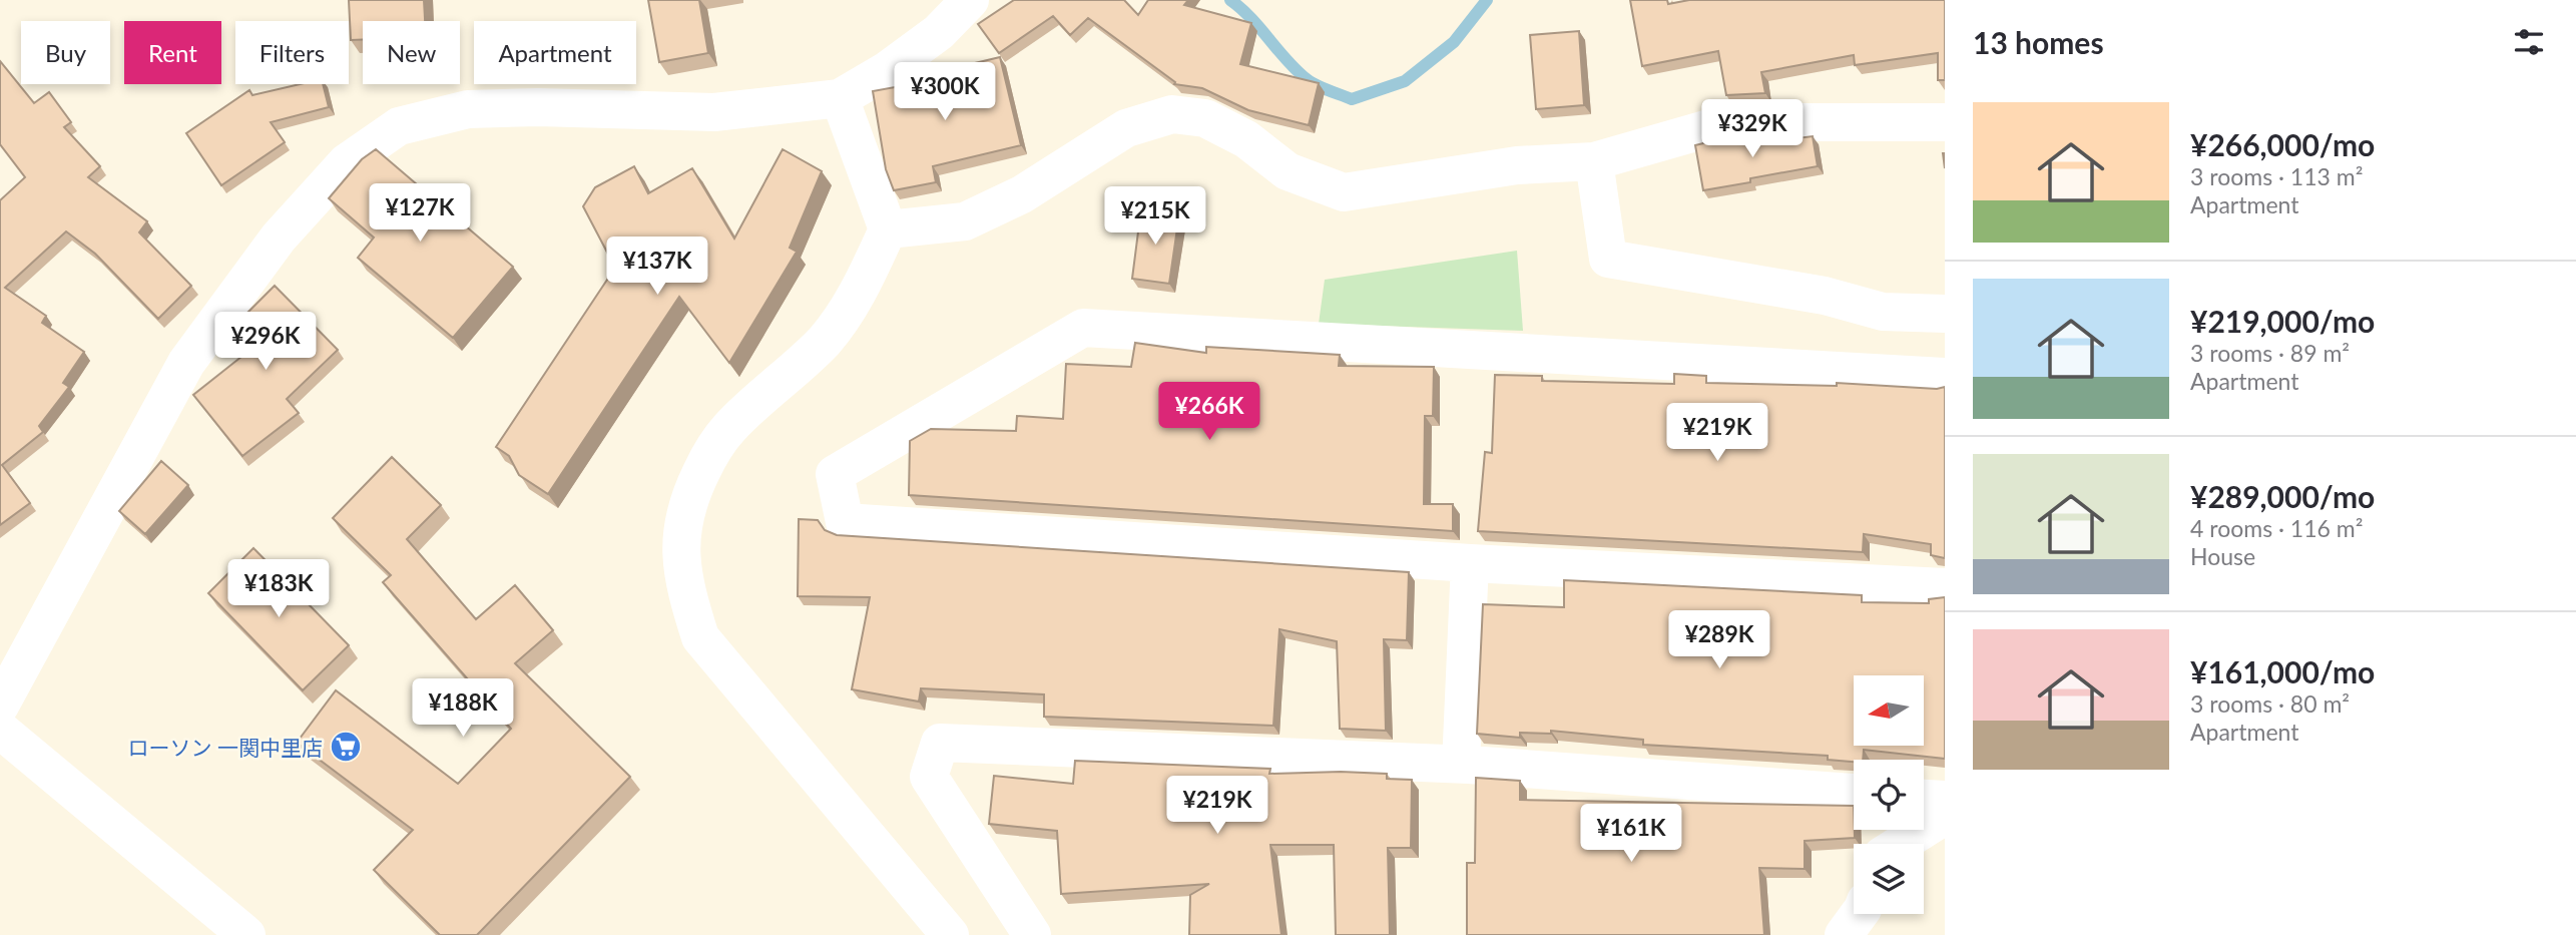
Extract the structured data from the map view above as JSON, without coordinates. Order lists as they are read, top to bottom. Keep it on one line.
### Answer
{"places":{"supermarket":["ローソン 一関中里店"]},"north":"left","page":{"heading":"13 homes","chip":["Buy","Rent","Filters","New","Apartment"],"price":["¥300K","¥329K","¥127K","¥215K","¥137K","¥296K","¥266K","¥219K","¥183K","¥289K","¥188K","¥219K","¥161K"],"list":[{"name":"¥266,000/mo","note":"3 rooms · 113 m² · Apartment"},{"name":"¥219,000/mo","note":"3 rooms · 89 m² · Apartment"},{"name":"¥289,000/mo","note":"4 rooms · 116 m² · House"},{"name":"¥161,000/mo","note":"3 rooms · 80 m² · Apartment"}]}}
